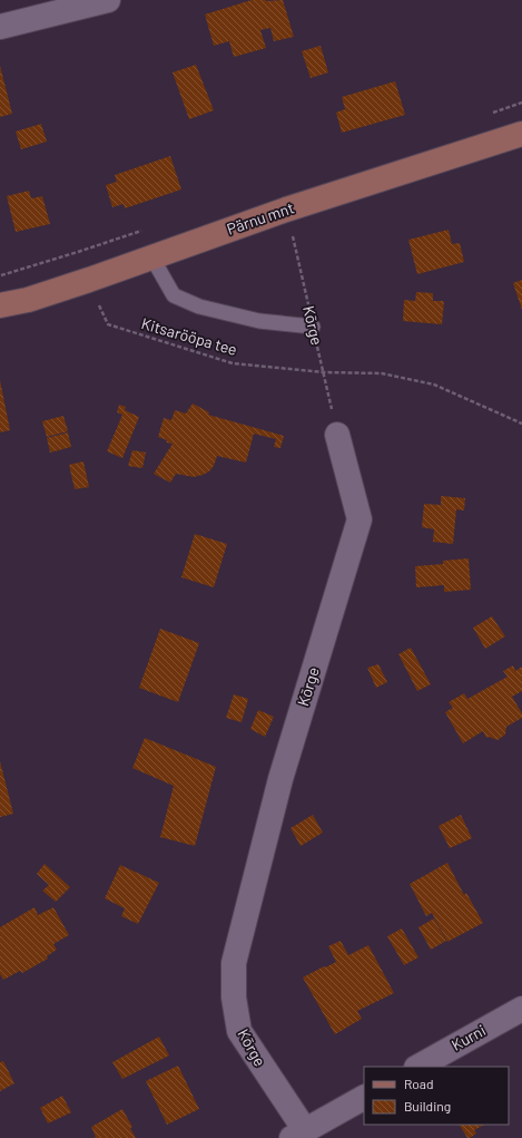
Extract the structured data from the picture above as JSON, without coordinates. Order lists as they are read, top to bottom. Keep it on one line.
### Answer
{"streets":{"main road":["Pärnu mnt"],"street":["Kõrge","Kurni"],"path":["Kitsarööpa tee"]},"crossings":[["Kõrge","Kitsarööpa tee"]],"legend":["Road","Building"]}
